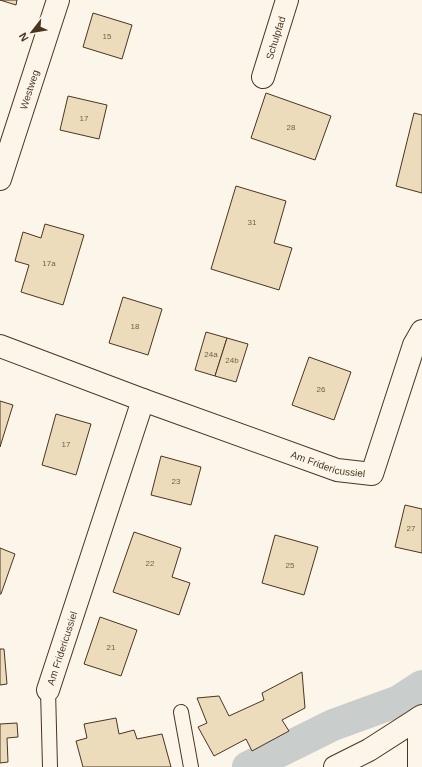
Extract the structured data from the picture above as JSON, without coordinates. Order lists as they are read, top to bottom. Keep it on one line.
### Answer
{"streets":{"street":["Schulpfad","Westweg","Am Fridericussiel"]},"house_numbers":["15","17","28","31","17a","18","24a","24b","26","17","23","27","22","25","21"],"north":"bottom left"}
